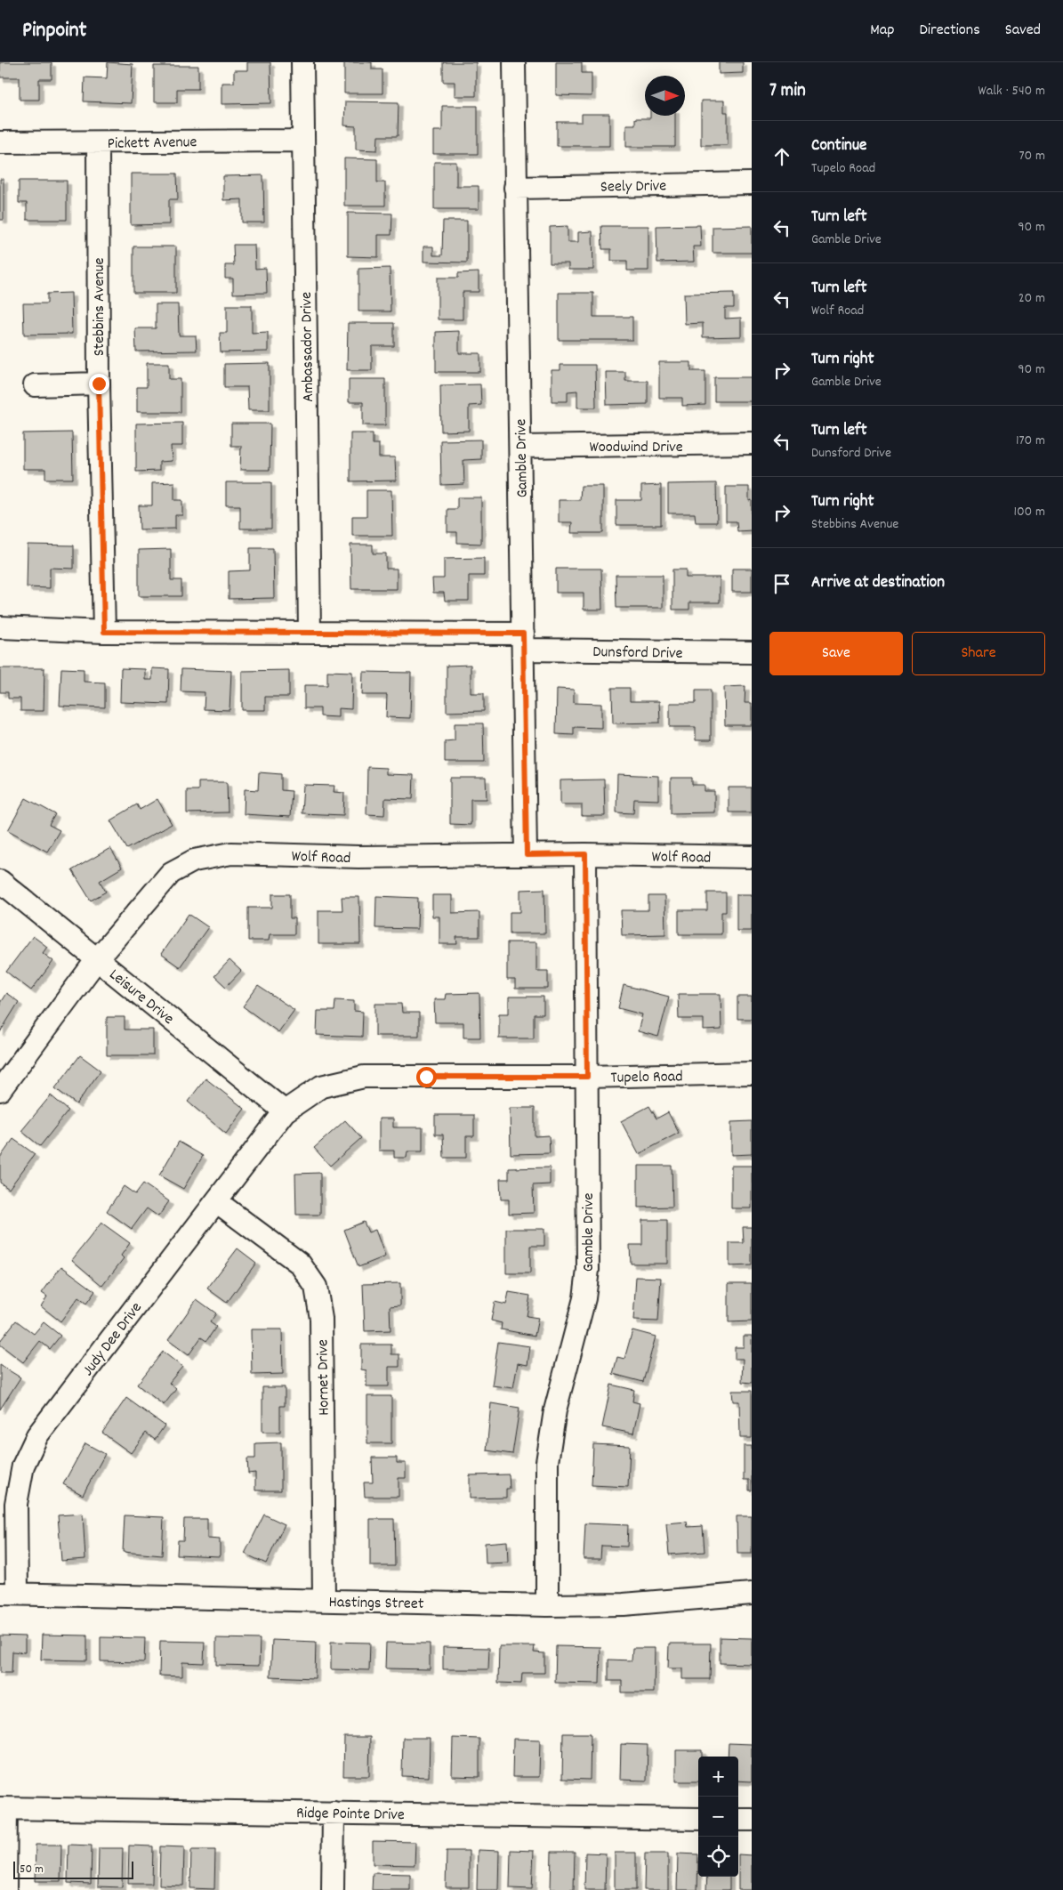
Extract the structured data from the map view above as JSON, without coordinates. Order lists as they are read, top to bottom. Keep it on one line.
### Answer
{"streets":{"street":["Pickett Avenue","Seely Drive","Stebbins Avenue","Ambassador Drive","Woodwind Drive","Gamble Drive","Dunsford Drive","Wolf Road","Leisure Drive","Tupelo Road","Judy Dee Drive","Hornet Drive","Hastings Street","Ridge Pointe Drive"]},"crossings":[["Pickett Avenue","Stebbins Avenue"],["Pickett Avenue","Ambassador Drive"],["Seely Drive","Gamble Drive"],["Stebbins Avenue","Dunsford Drive"],["Ambassador Drive","Dunsford Drive"],["Woodwind Drive","Gamble Drive"],["Gamble Drive","Dunsford Drive"],["Gamble Drive","Wolf Road"],["Gamble Drive","Tupelo Road"],["Gamble Drive","Hastings Street"],["Wolf Road","Leisure Drive"],["Leisure Drive","Tupelo Road"],["Leisure Drive","Judy Dee Drive"],["Tupelo Road","Judy Dee Drive"],["Judy Dee Drive","Hornet Drive"],["Judy Dee Drive","Hastings Street"],["Hornet Drive","Hastings Street"]],"scale_bar":"50 m","north":"right","page":{"header":"Pinpoint","nav":["Map","Directions","Saved"],"heading":["7 min","Walk · 540 m"],"list":[["Continue","Tupelo Road","70 m"],["Turn left","Gamble Drive","90 m"],["Turn left","Wolf Road","20 m"],["Turn right","Gamble Drive","90 m"],["Turn left","Dunsford Drive","170 m"],["Turn right","Stebbins Avenue","100 m"],"Arrive at destination"],"buttons":["Save","Share"],"map_buttons":["+","−"],"scale":"50 m"}}
